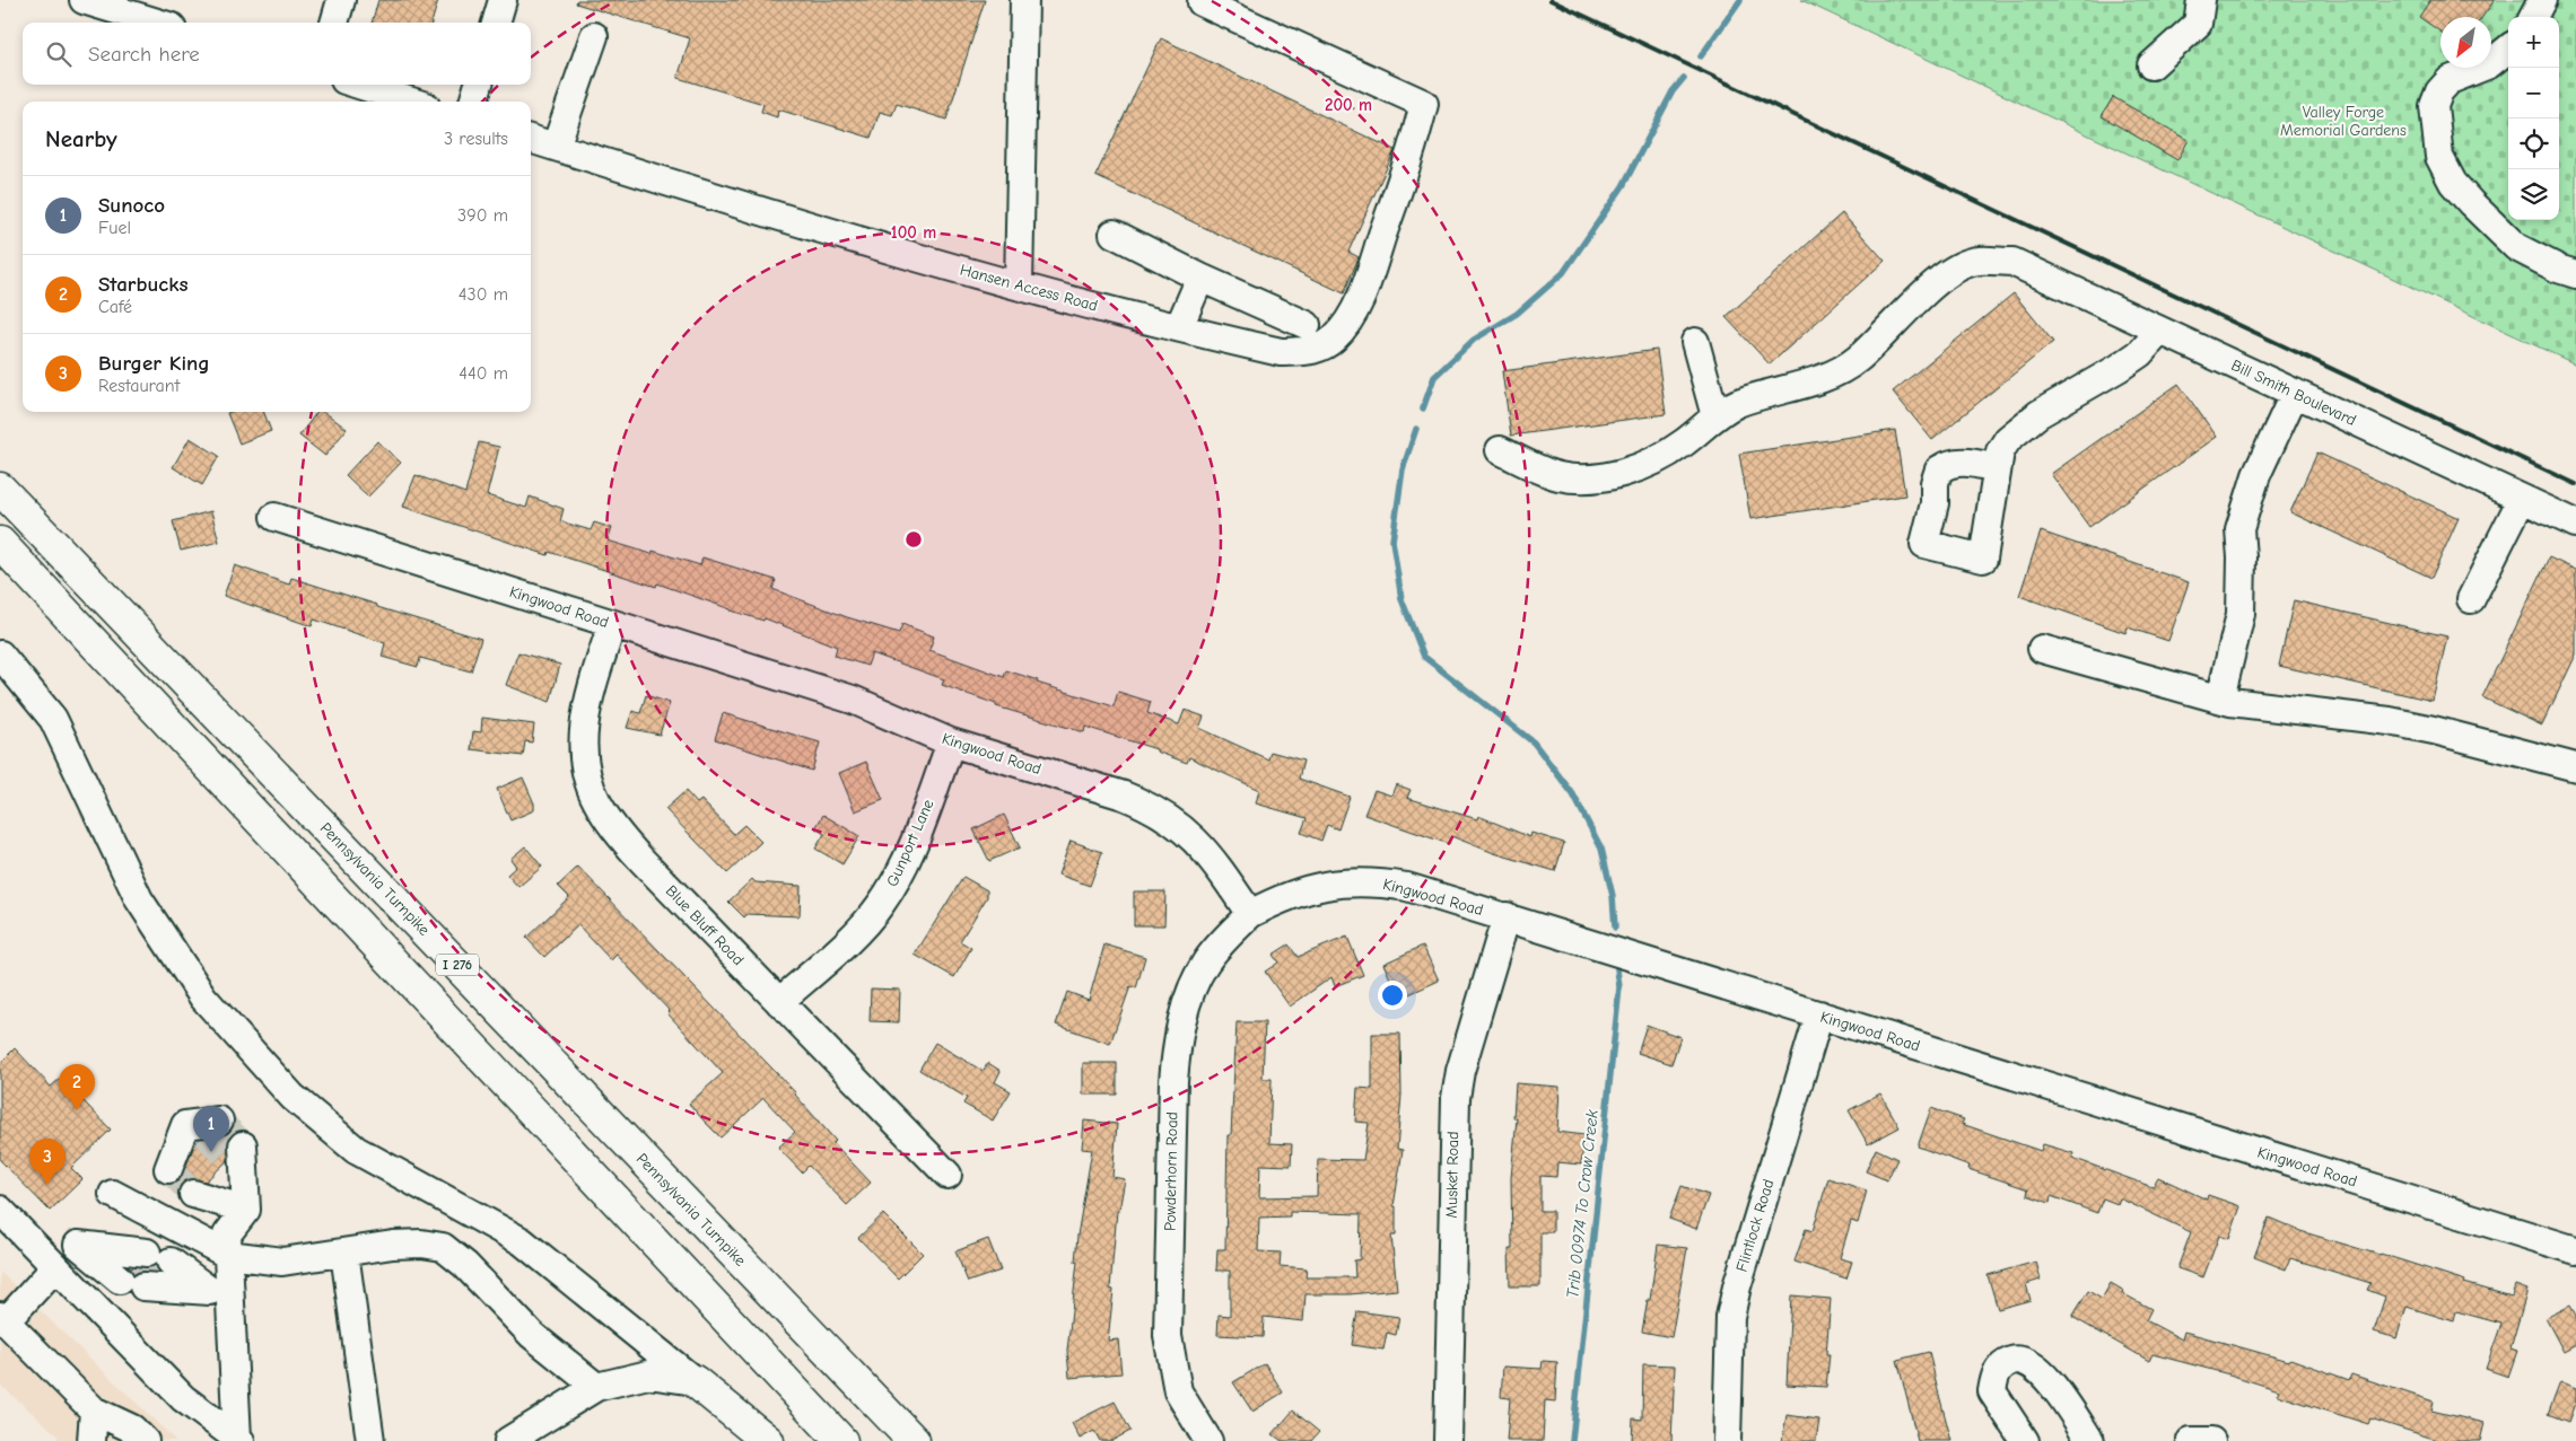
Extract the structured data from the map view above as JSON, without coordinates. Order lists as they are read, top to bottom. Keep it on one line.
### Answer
{"streets":{"highway":["Pennsylvania Turnpike","I 276"],"street":["Hansen Access Road","Bill Smith Boulevard","Kingwood Road","Gunport Lane","Blue Bluff Road","Powderhorn Road","Musket Road","Flintlock Road"]},"crossings":[["Kingwood Road","Gunport Lane"],["Kingwood Road","Blue Bluff Road"],["Kingwood Road","Powderhorn Road"],["Kingwood Road","Musket Road"],["Kingwood Road","Flintlock Road"],["Gunport Lane","Blue Bluff Road"]],"water":["Trib 00974 To Crow Creek"],"parks":["Valley Forge Memorial Gardens"],"north":"bottom left","page":{"map_buttons":["+","−"],"search":"Search here","heading":["Nearby","3 results"],"list":[{"mark":"1","name":"Sunoco","note":"Fuel","value":"390 m"},{"mark":"2","name":"Starbucks","note":"Café","value":"430 m"},{"mark":"3","name":"Burger King","note":"Restaurant","value":"440 m"}],"pins":["2","1","3"]},"rings":["200 m","100 m"]}
